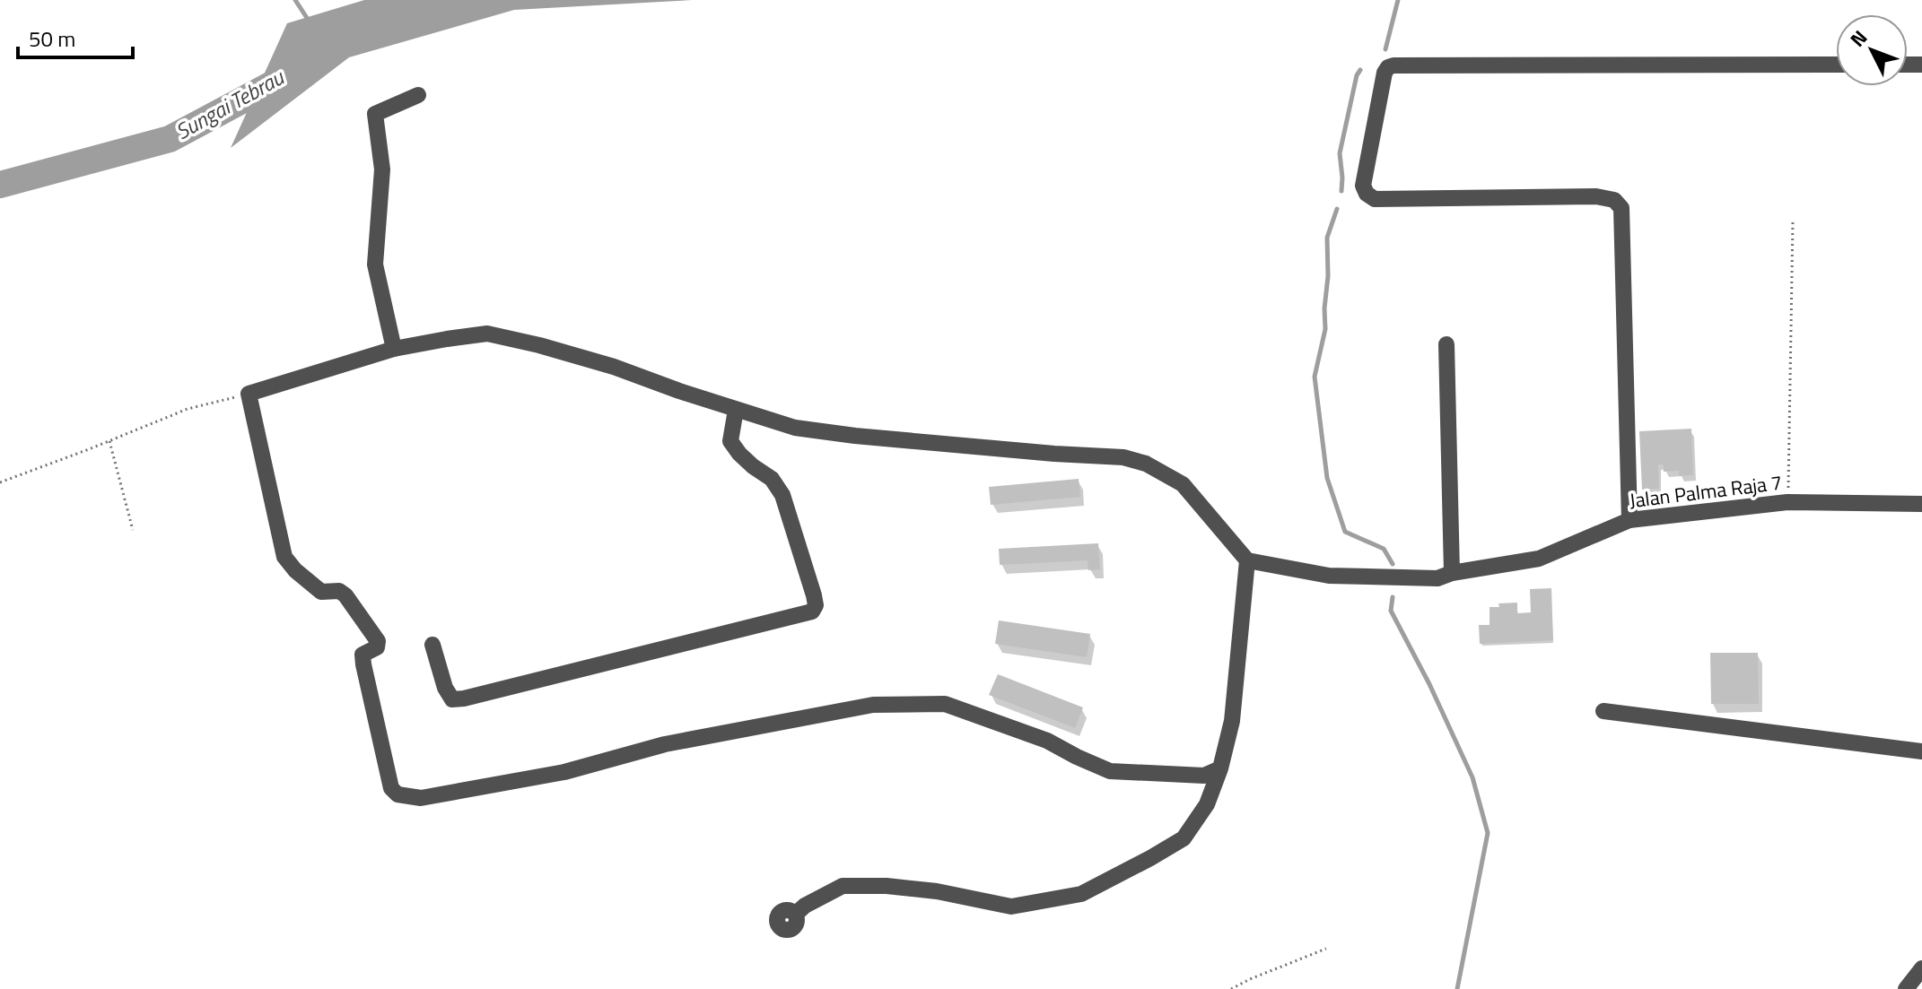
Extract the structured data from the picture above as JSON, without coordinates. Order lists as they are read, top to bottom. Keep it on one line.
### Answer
{"streets":{"street":["Jalan Palma Raja 7"]},"water":["Sungai Tebrau"],"scale_bar":"50 m","north":"top left"}
